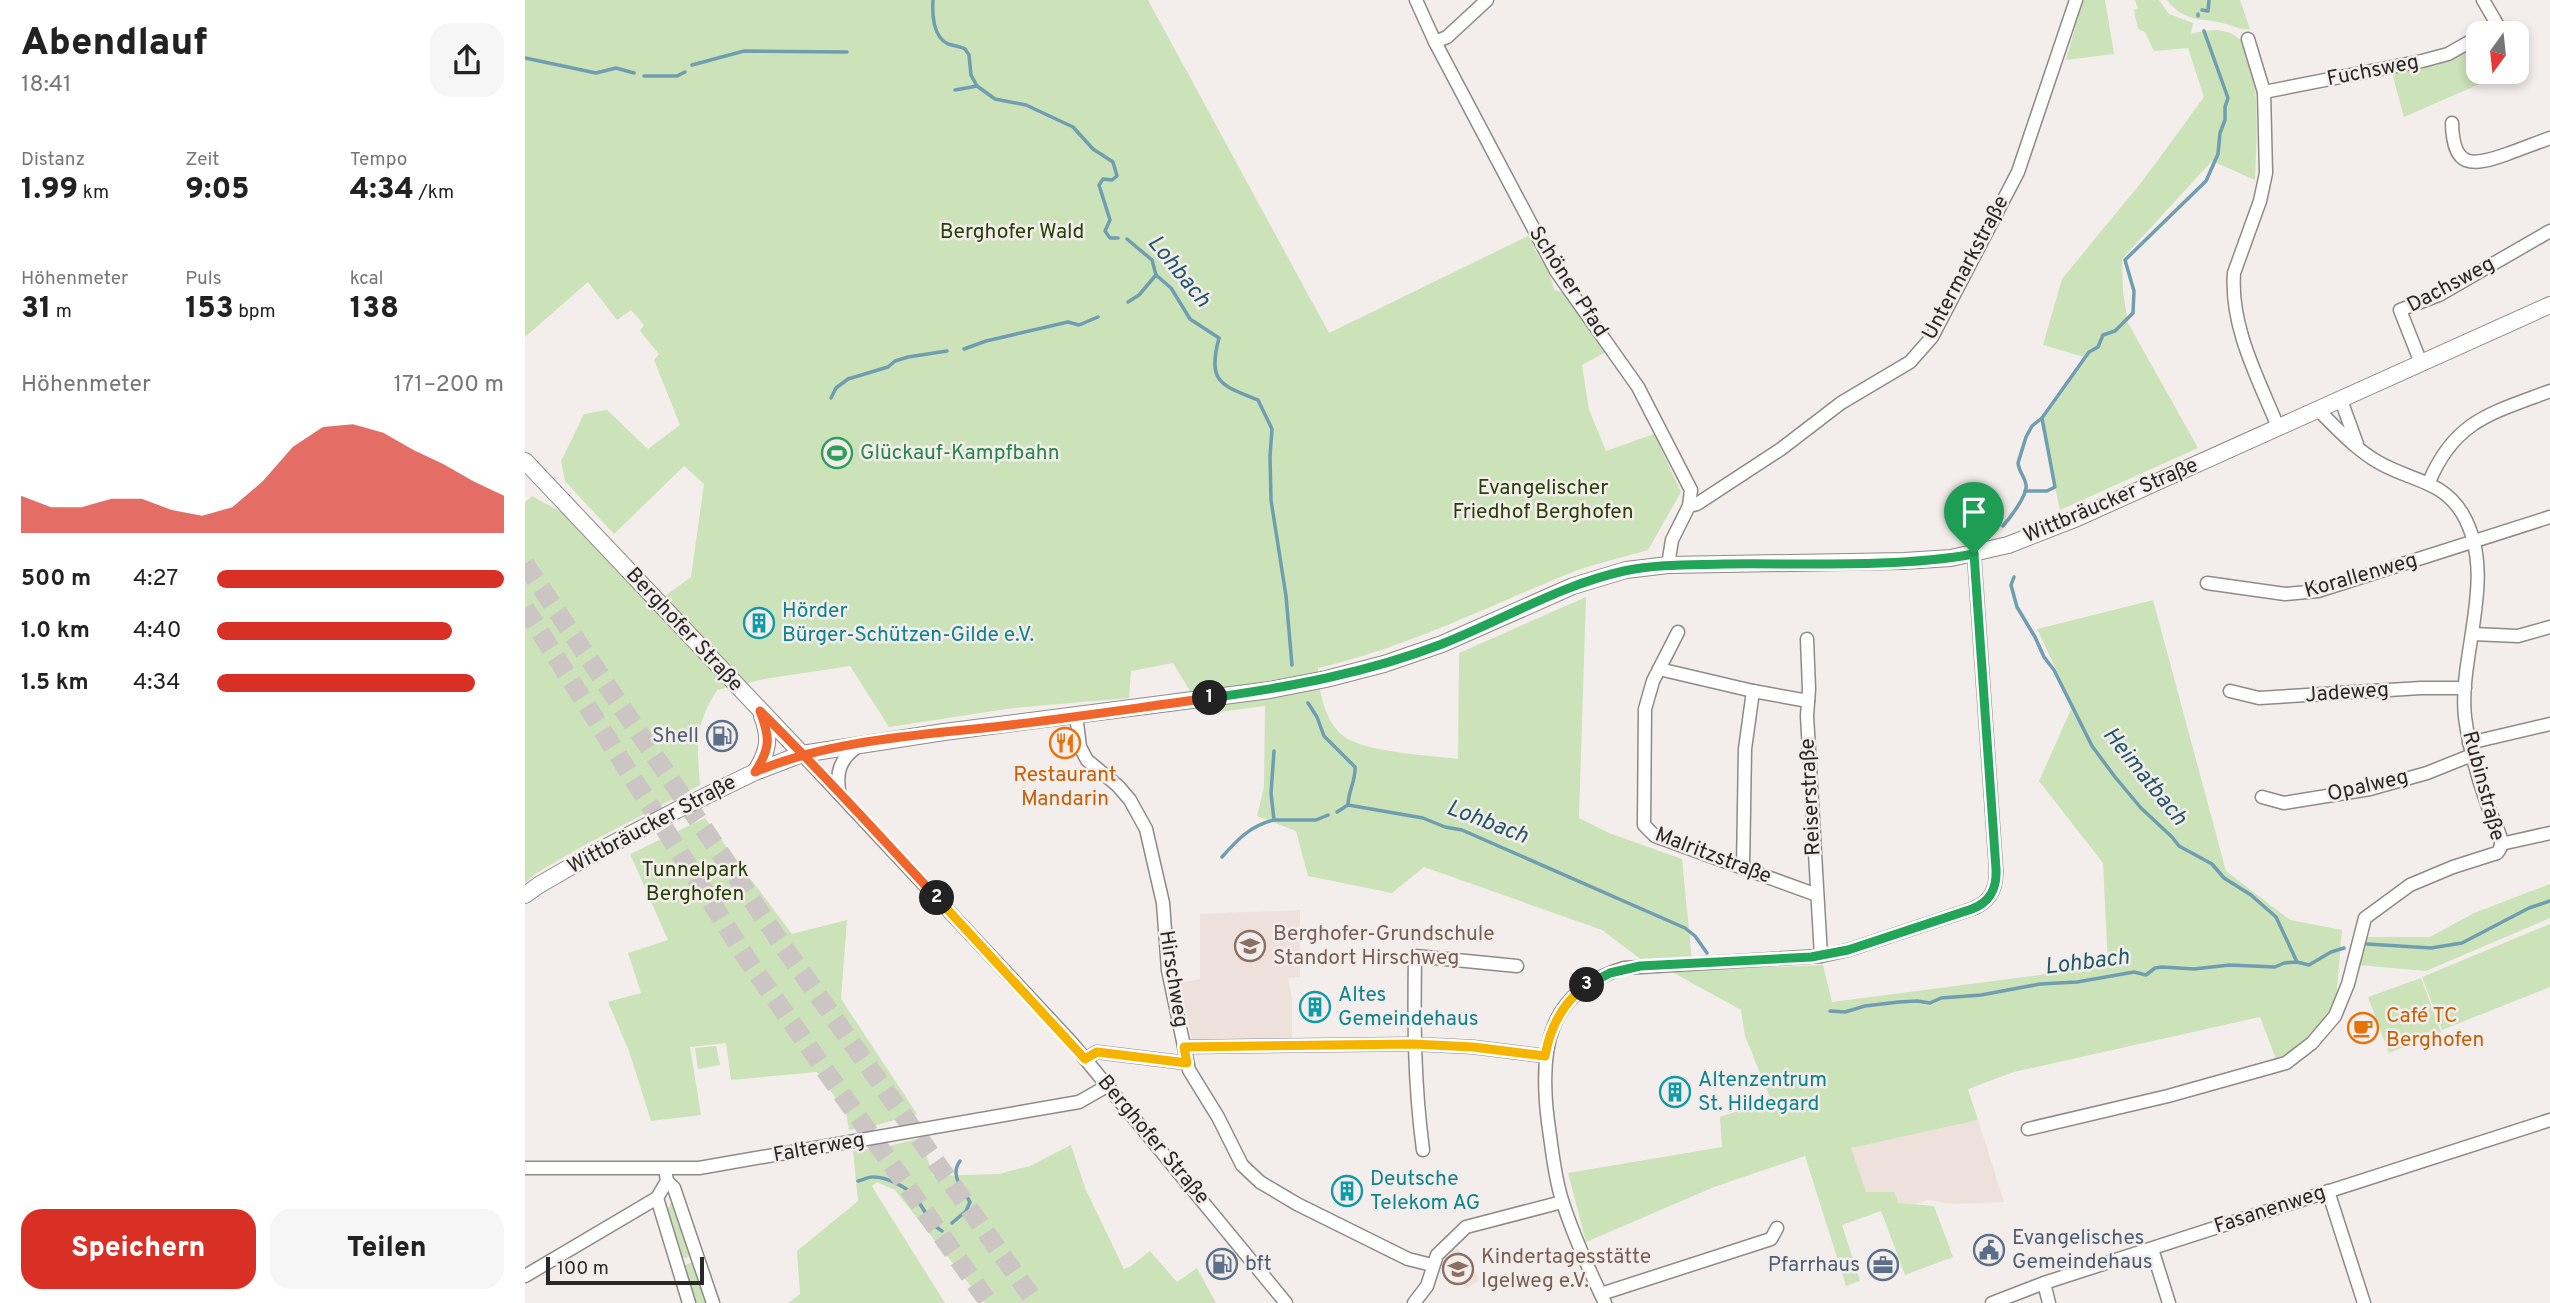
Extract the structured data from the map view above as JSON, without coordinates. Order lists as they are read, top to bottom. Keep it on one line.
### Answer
{"streets":{"main road":["Wittbräucker Straße","Berghofer Straße"],"street":["Fuchsweg","Untermarkstraße","Schöner Pfad","Dachsweg","Korallenweg","Jadeweg","Opalweg","Rubinstraße","Reiserstraße","Malritzstraße","Hirschweg","Falterweg","Fasanenweg"]},"crossings":[["Untermarkstraße","Schöner Pfad"],["Dachsweg","Wittbräucker Straße"],["Wittbräucker Straße","Berghofer Straße"],["Wittbräucker Straße","Rubinstraße"],["Wittbräucker Straße","Hirschweg"],["Korallenweg","Rubinstraße"],["Berghofer Straße","Falterweg"],["Jadeweg","Rubinstraße"],["Opalweg","Rubinstraße"],["Reiserstraße","Malritzstraße"]],"water":["Lohbach","Heimatbach"],"parks":["Berghofer Wald","Evangelischer Friedhof Berghofen","Tunnelpark Berghofen"],"places":{"sports":["Glückauf-Kampfbahn"],"building":["Hörder Bürger-Schützen-Gilde e.V.","Altes Gemeindehaus","Altenzentrum St. Hildegard","Deutsche Telekom AG"],"fuel station":["Shell","bft"],"restaurant":["Restaurant Mandarin"],"school or university":["Berghofer-Grundschule Standort Hirschweg","Kindertagesstätte Igelweg e.V."],"cafe":["Café TC Berghofen"],"public building":["Evangelisches Gemeindehaus"],"office":["Pfarrhaus"]},"scale_bar":"100 m","north":"bottom","page":{"heading":["Abendlauf","18:41"],"stats":[["Distanz","1.99 km"],["Zeit","9:05"],["Tempo","4:34 /km"],["Höhenmeter","31 m"],["Puls","153 bpm"],["kcal","138"]],"chart":["Höhenmeter","171–200 m"],"list":[{"name":"500 m","note":"4:27"},{"name":"1.0 km","note":"4:40"},{"name":"1.5 km","note":"4:34"}],"pins":["1","2","3"],"buttons":["Speichern","Teilen"],"scale":"100 m"}}
